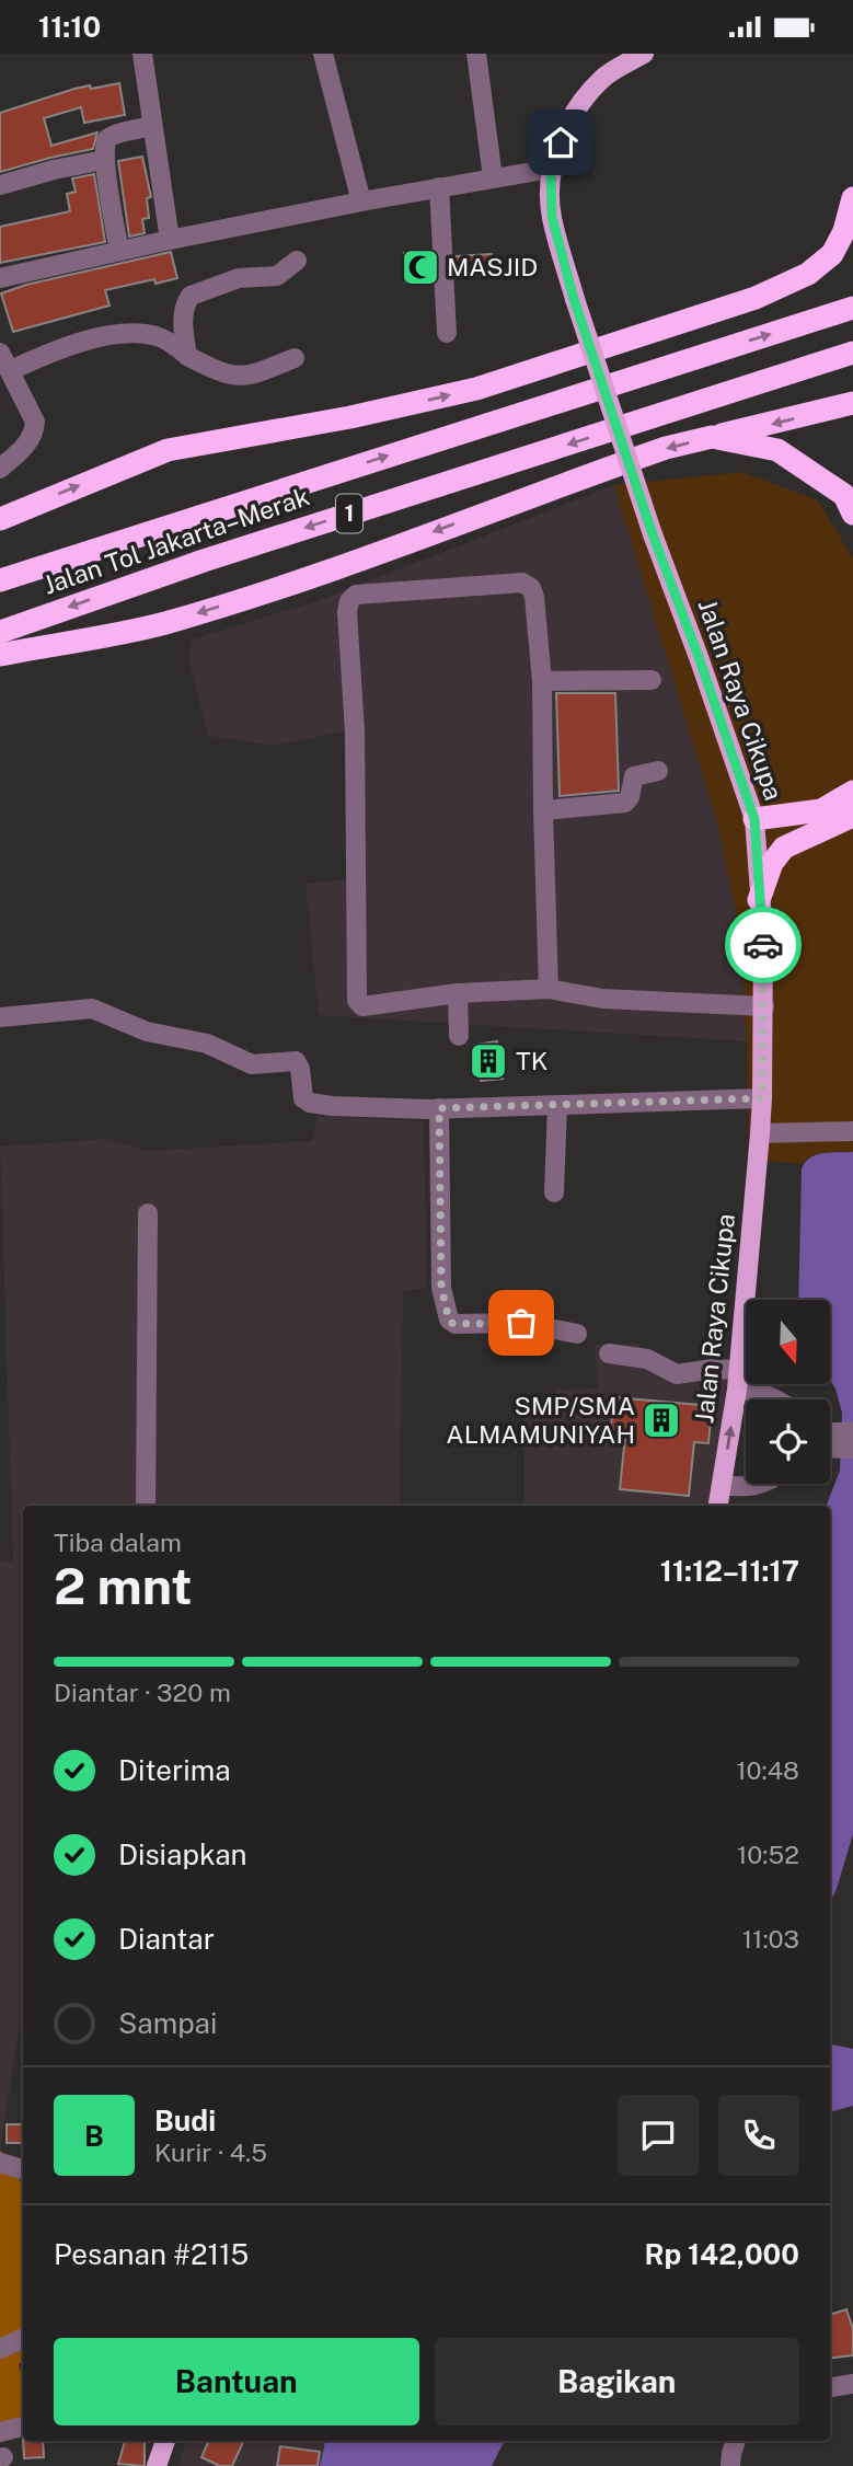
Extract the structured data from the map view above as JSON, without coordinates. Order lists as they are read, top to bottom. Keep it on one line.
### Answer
{"streets":{"highway":["1","Jalan Tol Jakarta–Merak"],"main road":["Jalan Raya Cikupa"]},"places":{"mosque":["MASJID"],"building":["TK","SMP/SMA ALMAMUNIYAH"]},"north":"bottom","page":{"status":"11:10","heading":["2 mnt","Tiba dalam","11:12–11:17"],"panel":["Budi","Kurir · 4.5","Pesanan #2115","Rp 142,000"],"bar":"Diantar · 320 m","list":[["Diterima","10:48"],["Disiapkan","10:52"],["Diantar","11:03"],"Sampai"],"round":"B","buttons":["Bantuan","Bagikan"]}}
